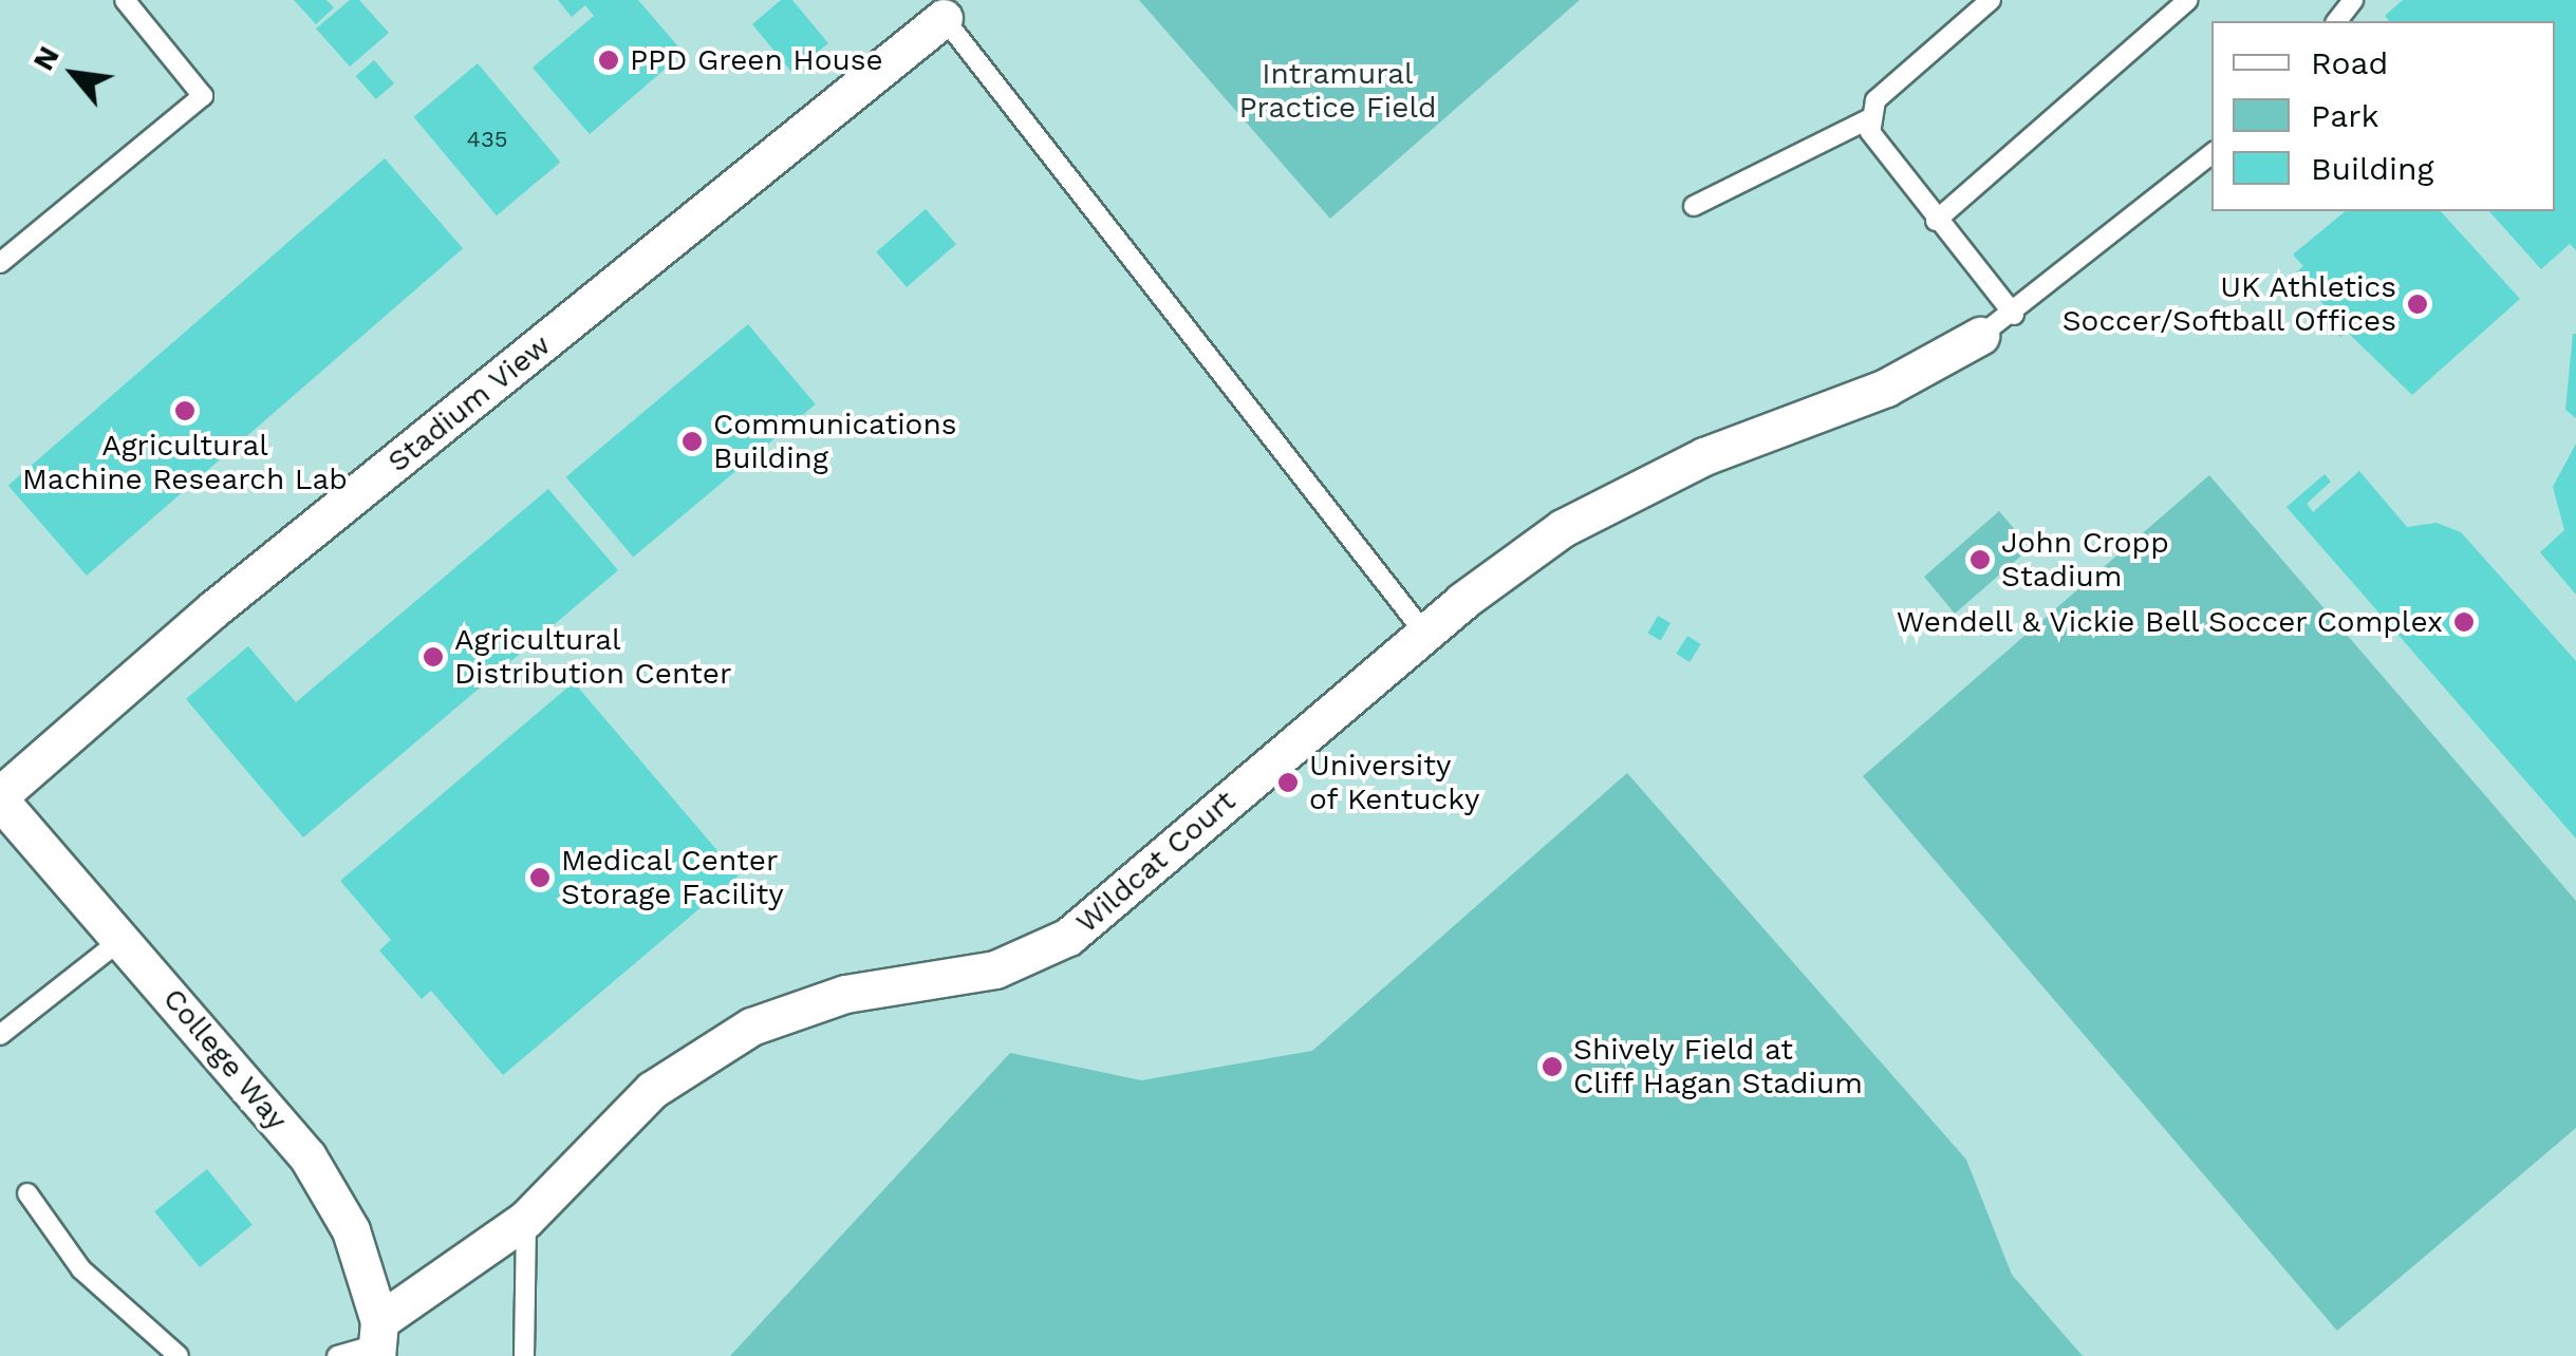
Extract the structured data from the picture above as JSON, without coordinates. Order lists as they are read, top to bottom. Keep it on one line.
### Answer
{"streets":{"street":["Stadium View","Wildcat Court","College Way"]},"crossings":[["Stadium View","College Way"],["Wildcat Court","College Way"]],"parks":["Intramural Practice Field"],"places":["PPD Green House","UK Athletics Soccer/Softball Offices","Agricultural Machine Research Lab","Communications Building","John Cropp Stadium","Wendell & Vickie Bell Soccer Complex","Agricultural Distribution Center","University of Kentucky","Medical Center Storage Facility","Shively Field at Cliff Hagan Stadium"],"house_numbers":["435"],"legend":["Road","Park","Building"],"north":"top left"}
